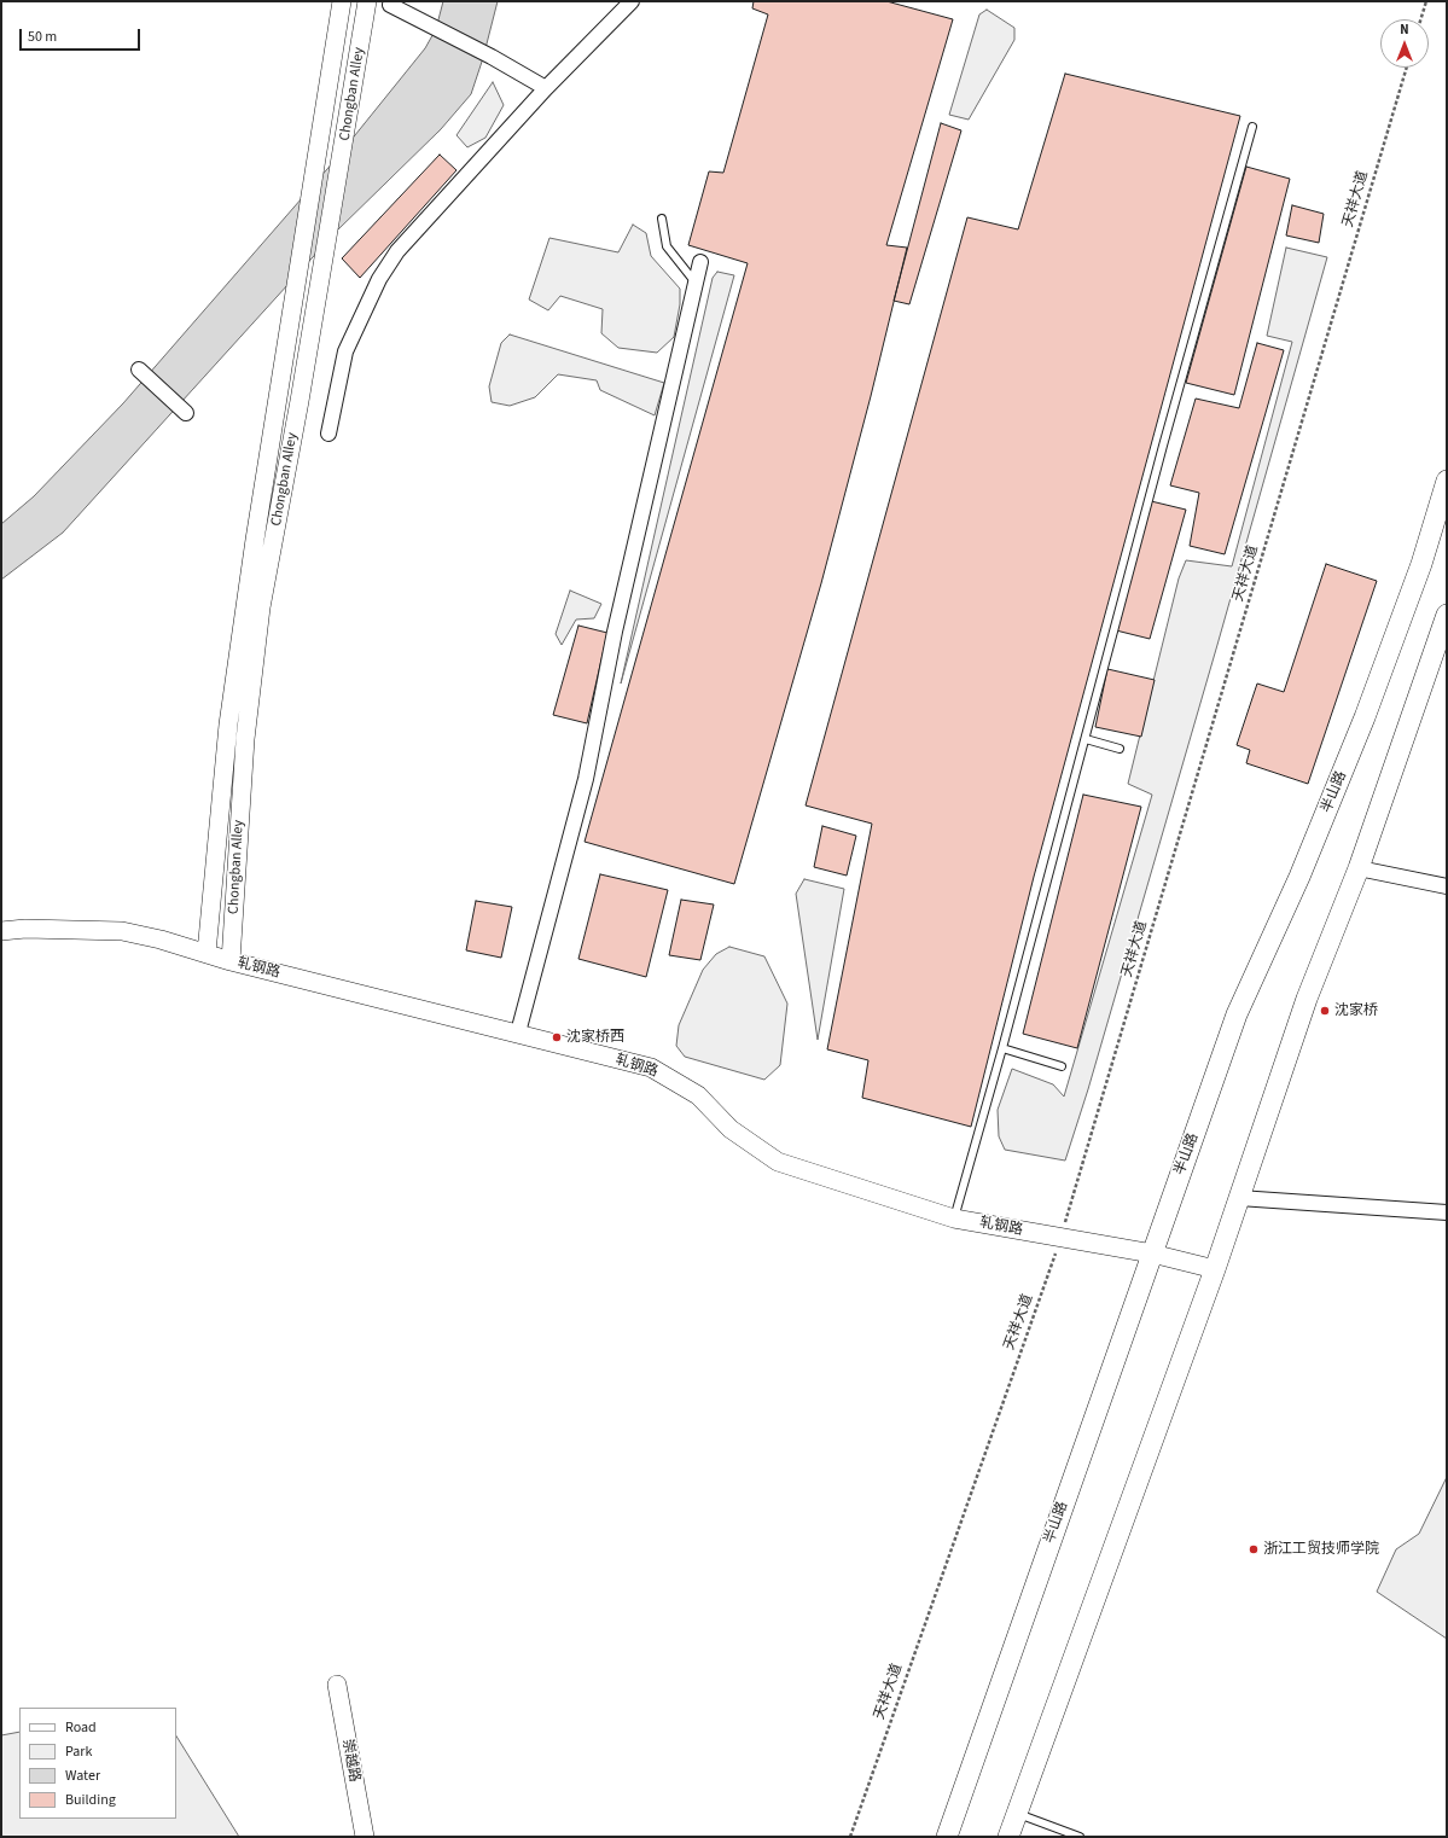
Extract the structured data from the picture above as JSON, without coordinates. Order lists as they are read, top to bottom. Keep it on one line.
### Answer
{"streets":{"main road":["半山路"],"street":["Chongban Alley","轧钢路","崇越路"],"path":["天祥大道"]},"crossings":[["Chongban Alley","轧钢路"],["天祥大道","轧钢路"],["半山路","轧钢路"]],"places":["沈家桥","沈家桥西","浙江工贸技师学院"],"legend":["Road","Park","Water","Building"],"scale_bar":"50 m","north":"top"}
